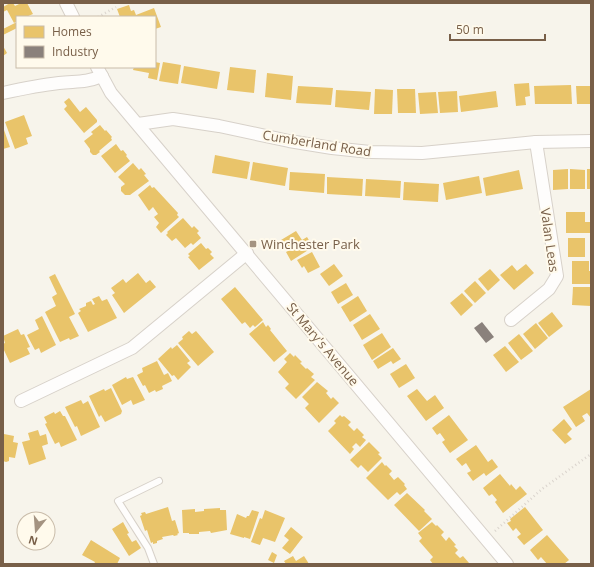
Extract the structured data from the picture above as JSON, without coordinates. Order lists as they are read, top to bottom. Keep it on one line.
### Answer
{"streets":{"street":["Cumberland Road","Valan Leas","St Mary's Avenue"]},"crossings":[["Cumberland Road","Valan Leas"],["Cumberland Road","St Mary's Avenue"]],"places":{"transit":["Winchester Park"]},"legend":["Homes","Industry"],"scale_bar":"50 m","north":"bottom"}
